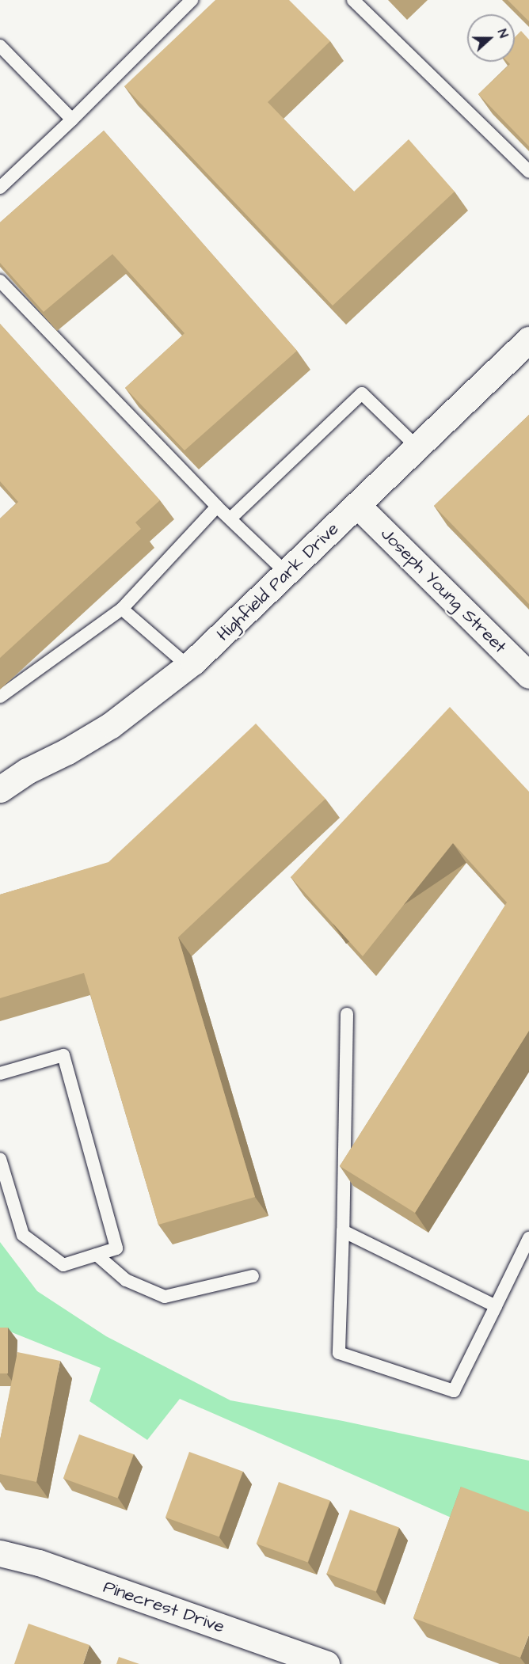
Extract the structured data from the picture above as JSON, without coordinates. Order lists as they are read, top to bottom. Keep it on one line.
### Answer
{"streets":{"street":["Highfield Park Drive","Joseph Young Street","Pinecrest Drive"]},"crossings":[["Highfield Park Drive","Joseph Young Street"]],"north":"right"}
